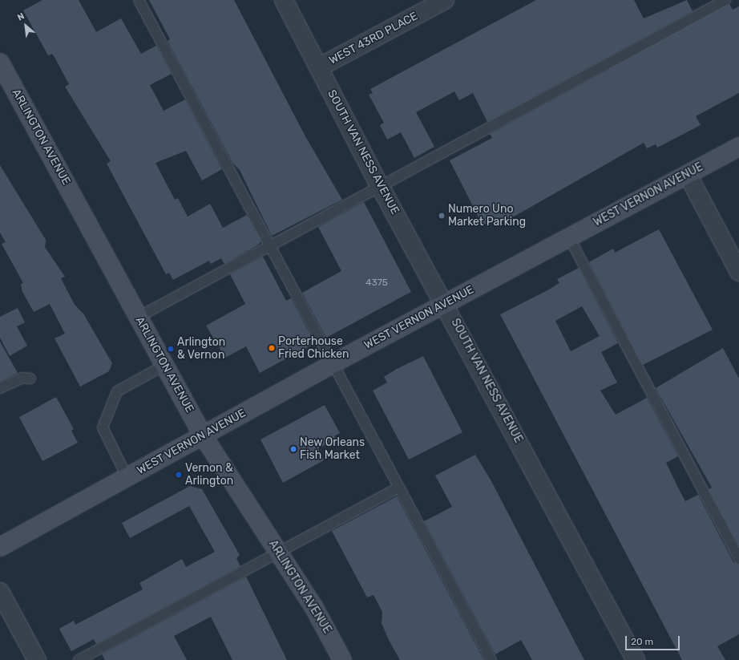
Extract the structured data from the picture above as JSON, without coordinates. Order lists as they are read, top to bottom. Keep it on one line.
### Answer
{"streets":{"main road":["ARLINGTON AVENUE","WEST VERNON AVENUE"],"street":["WEST 43RD PLACE","SOUTH VAN NESS AVENUE"]},"crossings":[["WEST 43RD PLACE","SOUTH VAN NESS AVENUE"],["ARLINGTON AVENUE","WEST VERNON AVENUE"],["SOUTH VAN NESS AVENUE","WEST VERNON AVENUE"]],"places":["Numero Uno Market Parking","Porterhouse Fried Chicken","Arlington & Vernon","New Orleans Fish Market","Vernon & Arlington"],"house_numbers":["4375"],"scale_bar":"20 m","north":"top left"}
